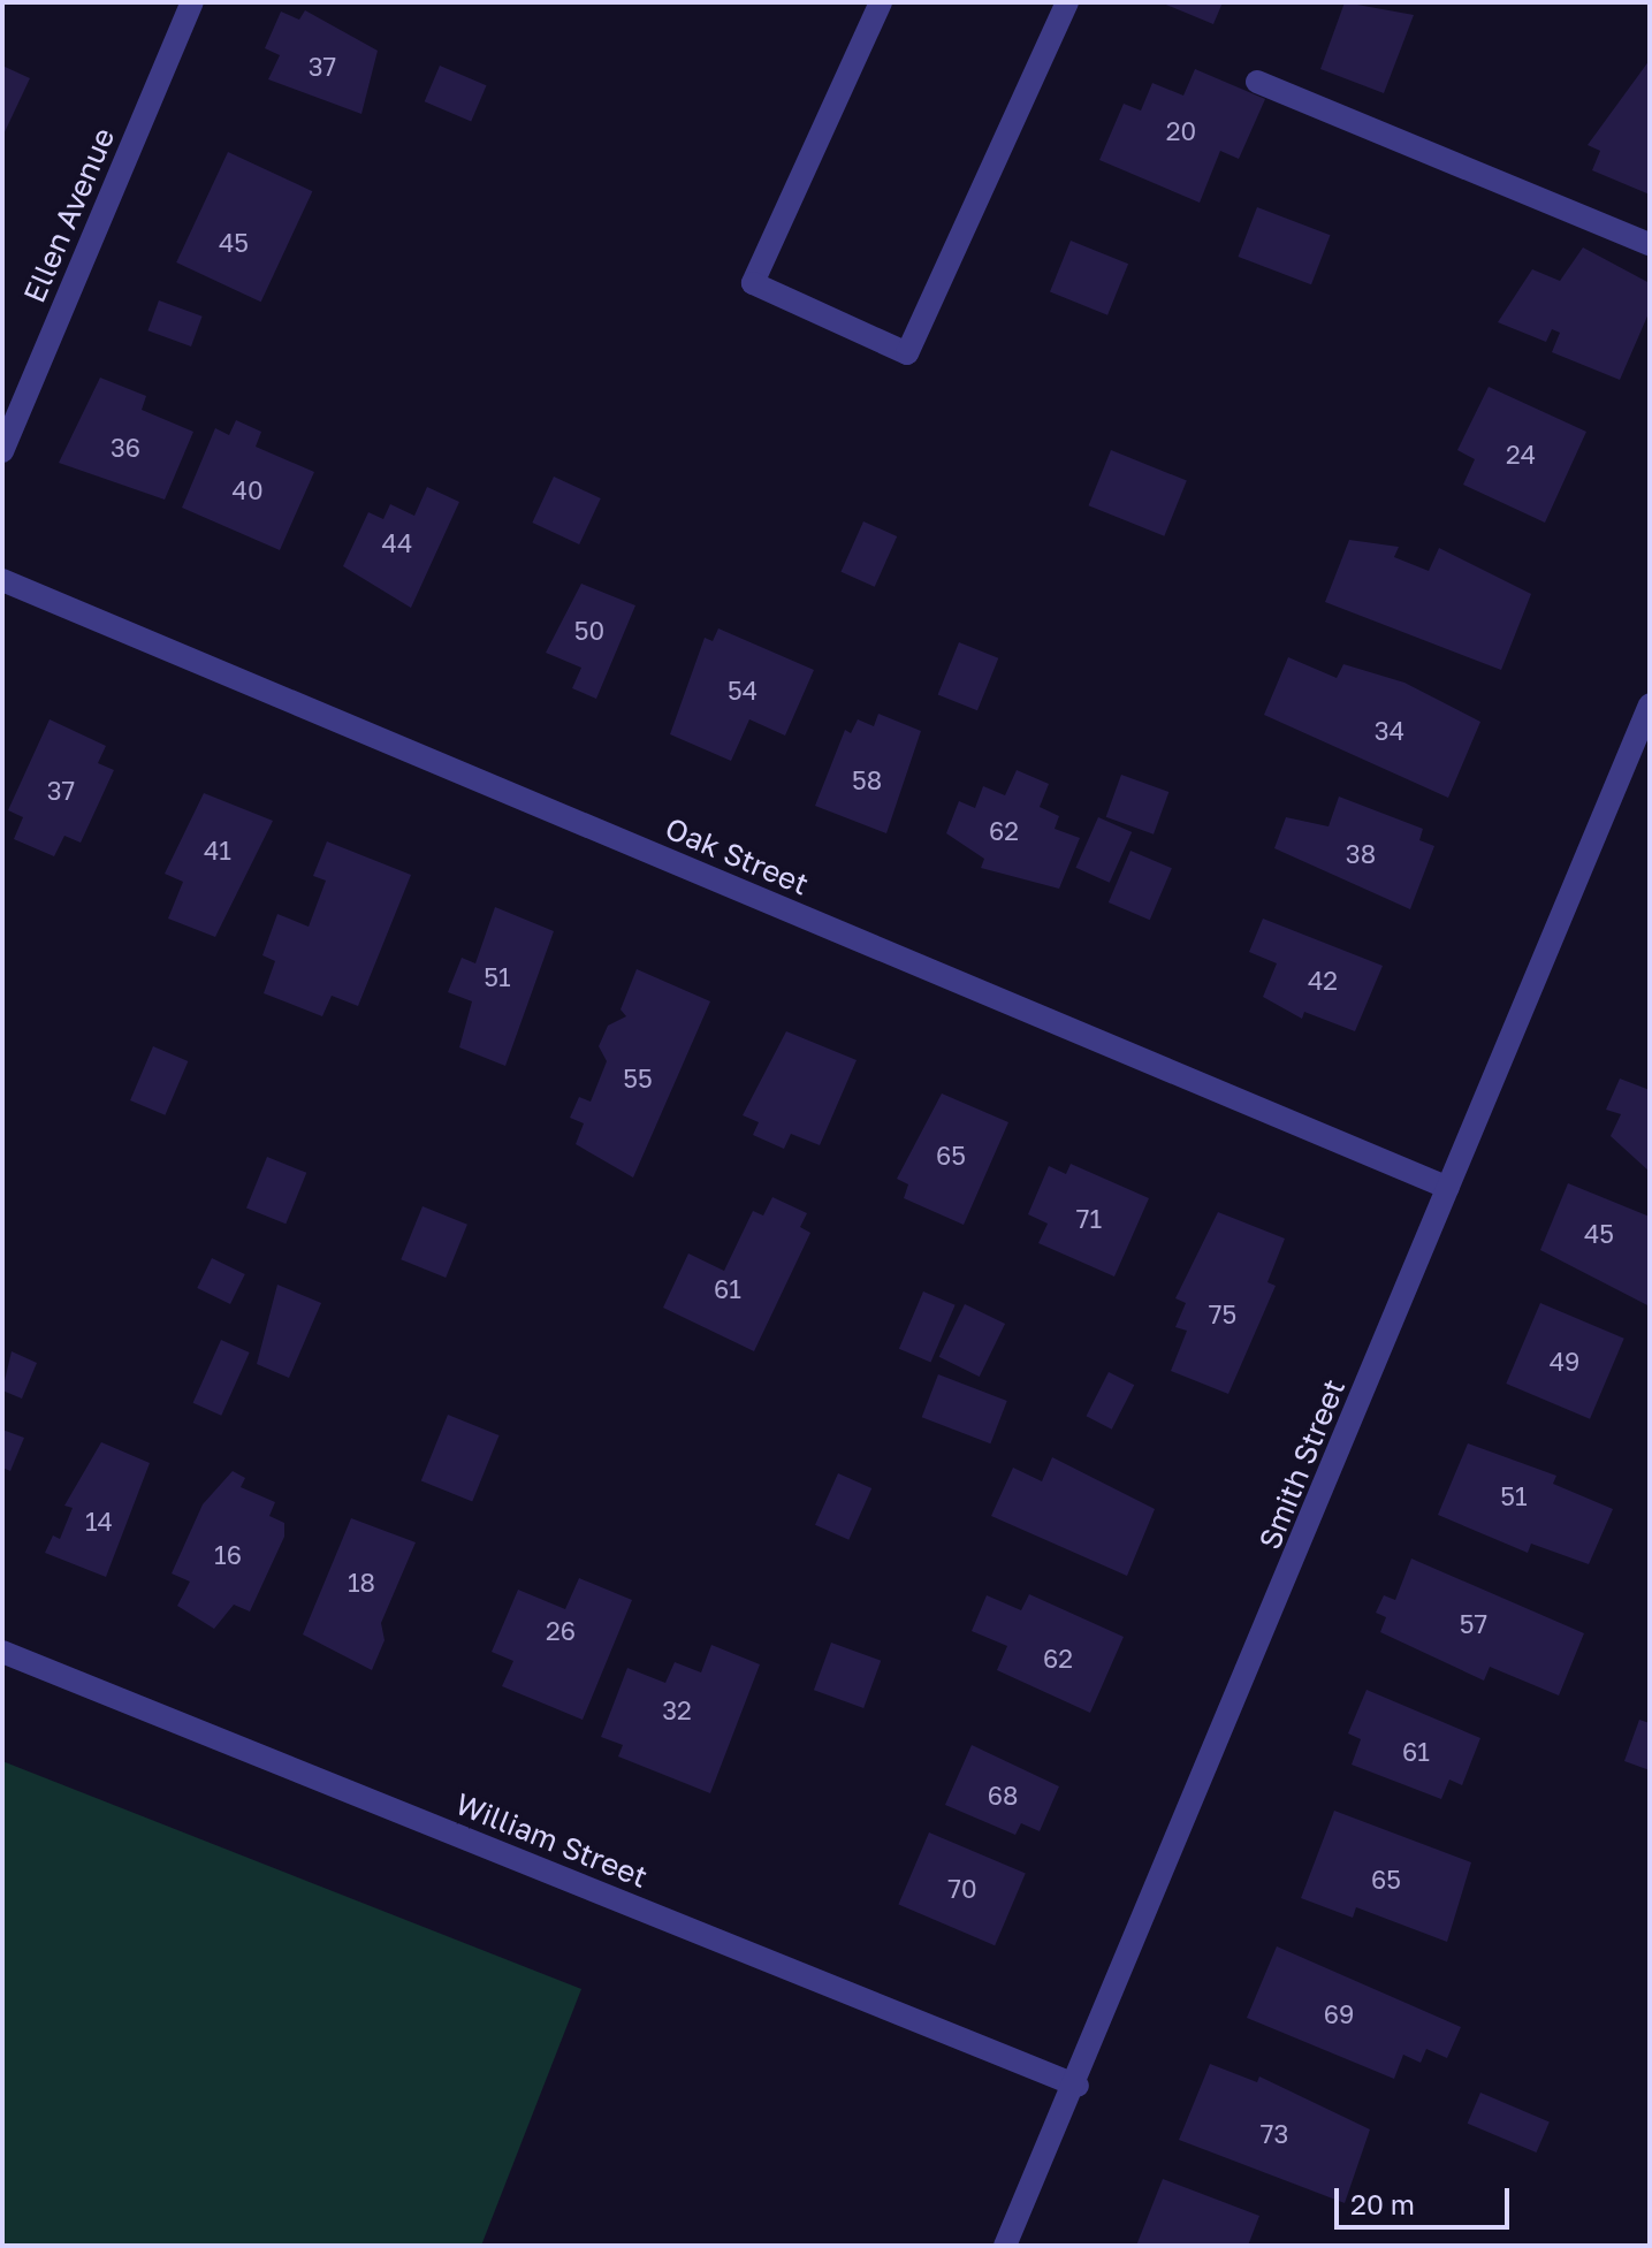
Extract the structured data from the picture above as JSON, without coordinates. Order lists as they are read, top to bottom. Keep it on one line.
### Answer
{"streets":{"street":["Ellen Avenue","Oak Street","Smith Street","William Street"]},"crossings":[["Oak Street","Smith Street"],["Smith Street","William Street"]],"house_numbers":["37","20","45","36","24","40","44","50","54","34","58","37","62","41","38","51","42","55","65","71","45","61","75","49","51","14","16","18","57","26","62","32","61","68","65","70","69","73"],"scale_bar":"20 m"}
